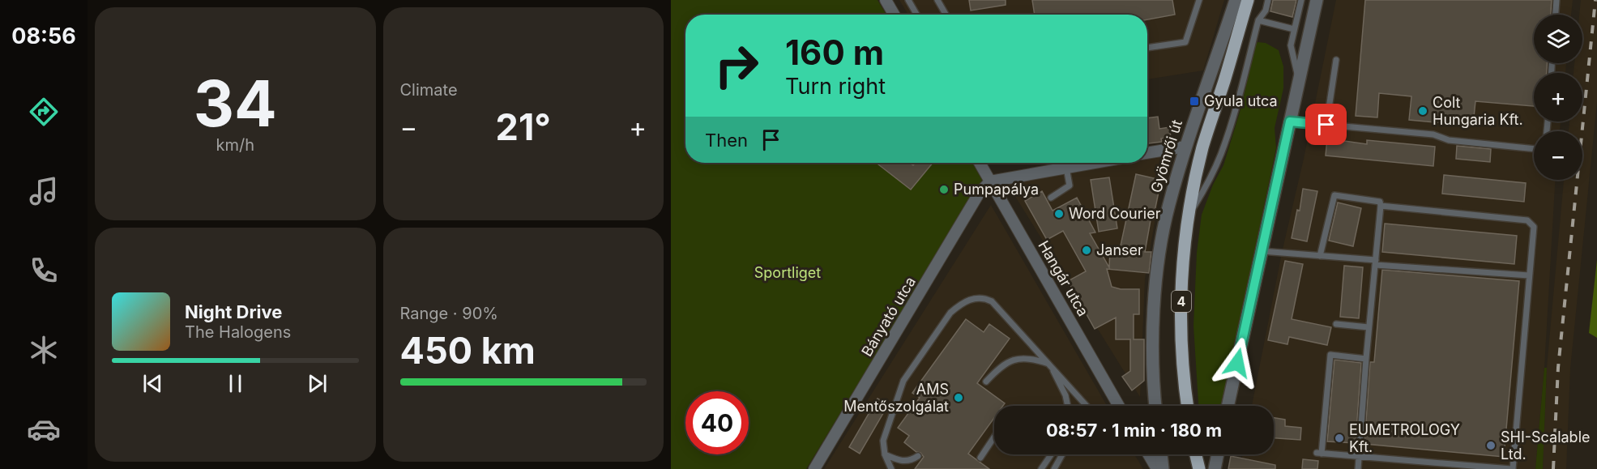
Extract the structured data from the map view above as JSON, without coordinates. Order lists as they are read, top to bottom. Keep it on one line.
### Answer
{"streets":{"main road":["4"],"street":["Gyömrői út","Hangár utca","Bányató utca"]},"crossings":[["Hangár utca","Bányató utca"]],"parks":["Sportliget"],"places":{"transit":["Gyula utca"],"other":["Colt Hungaria Kft.","Pumpapálya","Word Courier","Janser","AMS Mentőszolgálat","EUMETROLOGY Kft.","SHI-Scalable Ltd."]},"page":{"tabs":"08:56","tile":[["34","km/h"],"Climate",["Range · 90%","450 km"]],"map_buttons":["+","−"],"turn":["160 m","Turn right"],"heat":["−","21°","+"],"then":"Then","song":["Night Drive","The Halogens"],"limit":"40","trip":"08:57 · 1 min · 180 m"}}
